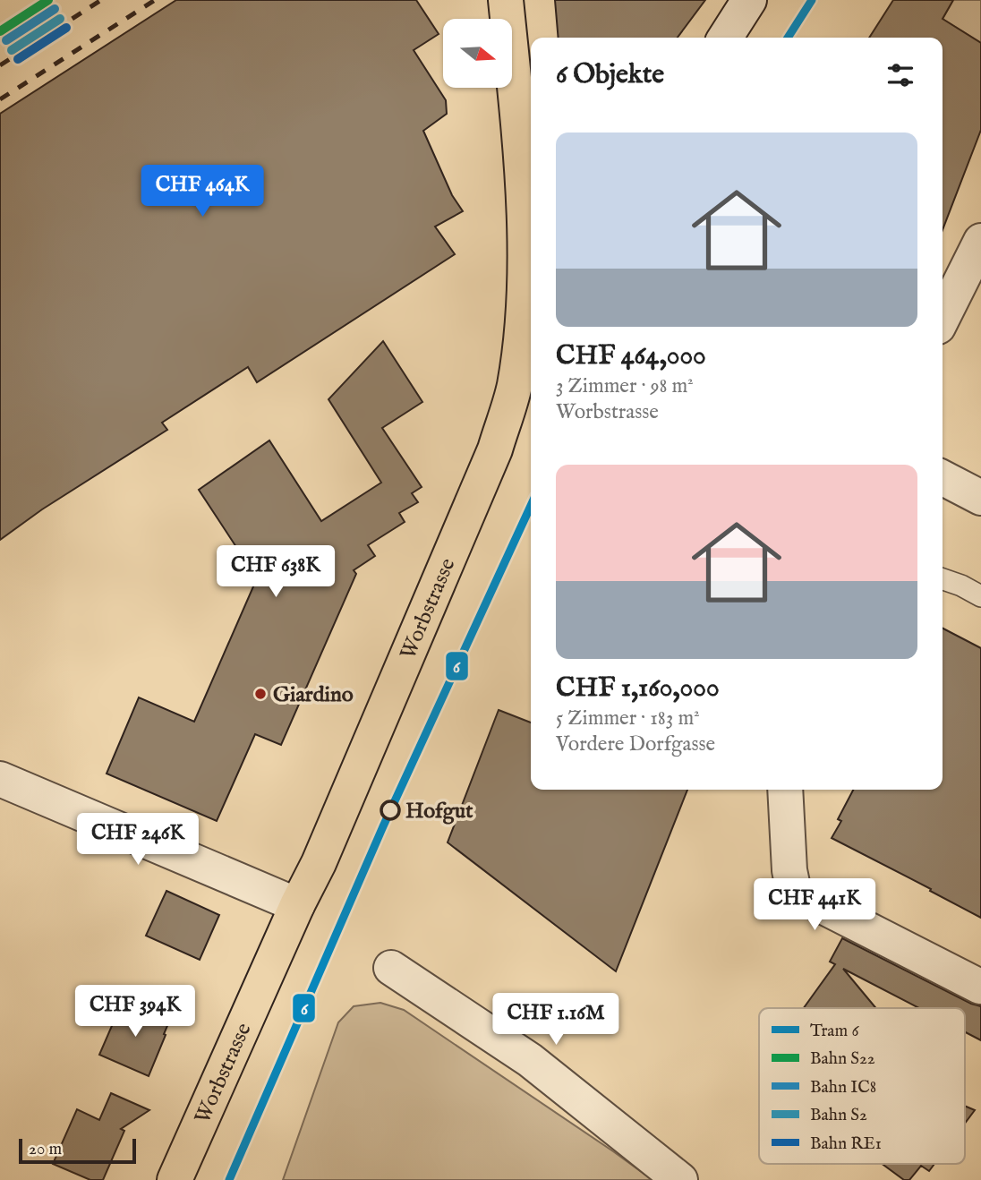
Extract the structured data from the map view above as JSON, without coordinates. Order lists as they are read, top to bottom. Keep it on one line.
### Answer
{"streets":{"main road":["Worbstrasse"]},"places":["Giardino","Hofgut"],"lines":["tram line 6","rail line S22","rail line IC8","rail line S2","rail line RE1"],"legend":["Tram 6","Bahn S22","Bahn IC8","Bahn S2","Bahn RE1"],"scale_bar":"20 m","north":"right","page":{"heading":"6 Objekte","list":[{"name":"CHF 464,000","note":"3 Zimmer · 98 m² · Worbstrasse"},{"name":"CHF 1,160,000","note":"5 Zimmer · 183 m² · Vordere Dorfgasse"}],"price":["CHF 464K","CHF 638K","CHF 246K","CHF 441K","CHF 394K","CHF 1.16M"],"scale":"20 m"}}
